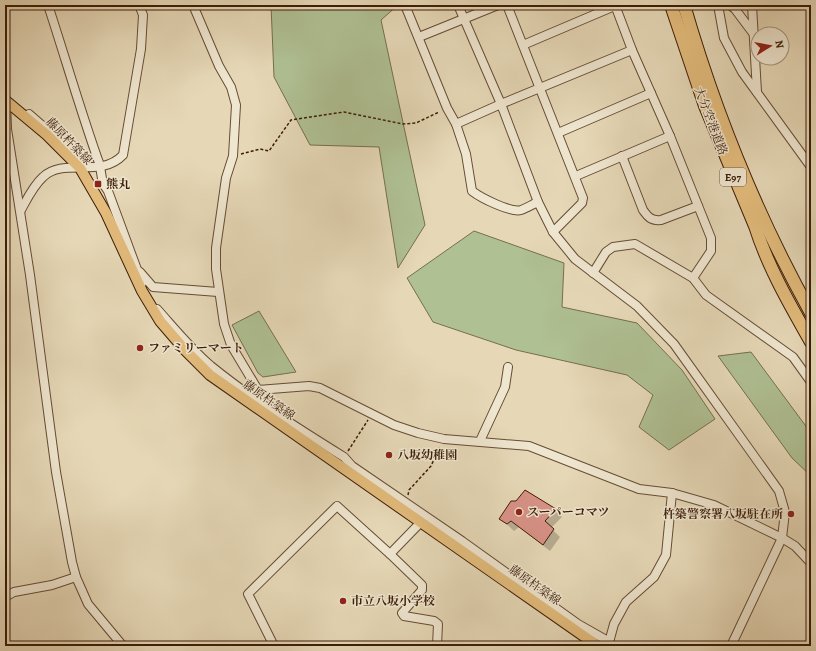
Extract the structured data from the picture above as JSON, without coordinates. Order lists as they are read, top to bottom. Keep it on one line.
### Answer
{"streets":{"highway":["大分空港道路","E97"],"main road":["藤原杵築線"]},"places":{"transit":["熊丸"],"other":["ファミリーマート","八坂幼稚園","スーパーコマツ","杵築警察署八坂駐在所","市立八坂小学校"]},"north":"right"}
